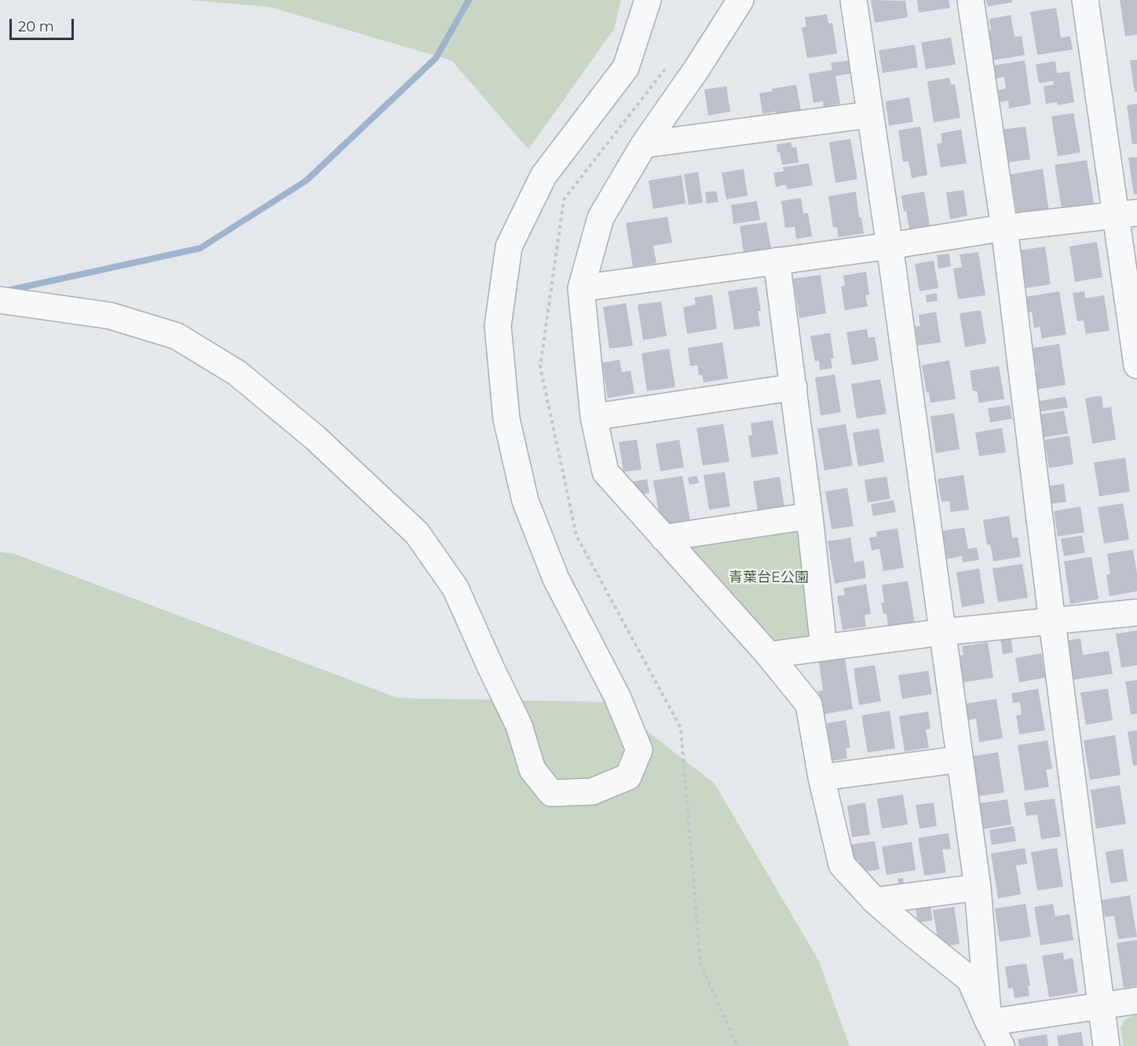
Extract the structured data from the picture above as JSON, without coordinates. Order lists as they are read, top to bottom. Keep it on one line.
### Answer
{"parks":["青葉台E公園"],"scale_bar":"20 m"}
